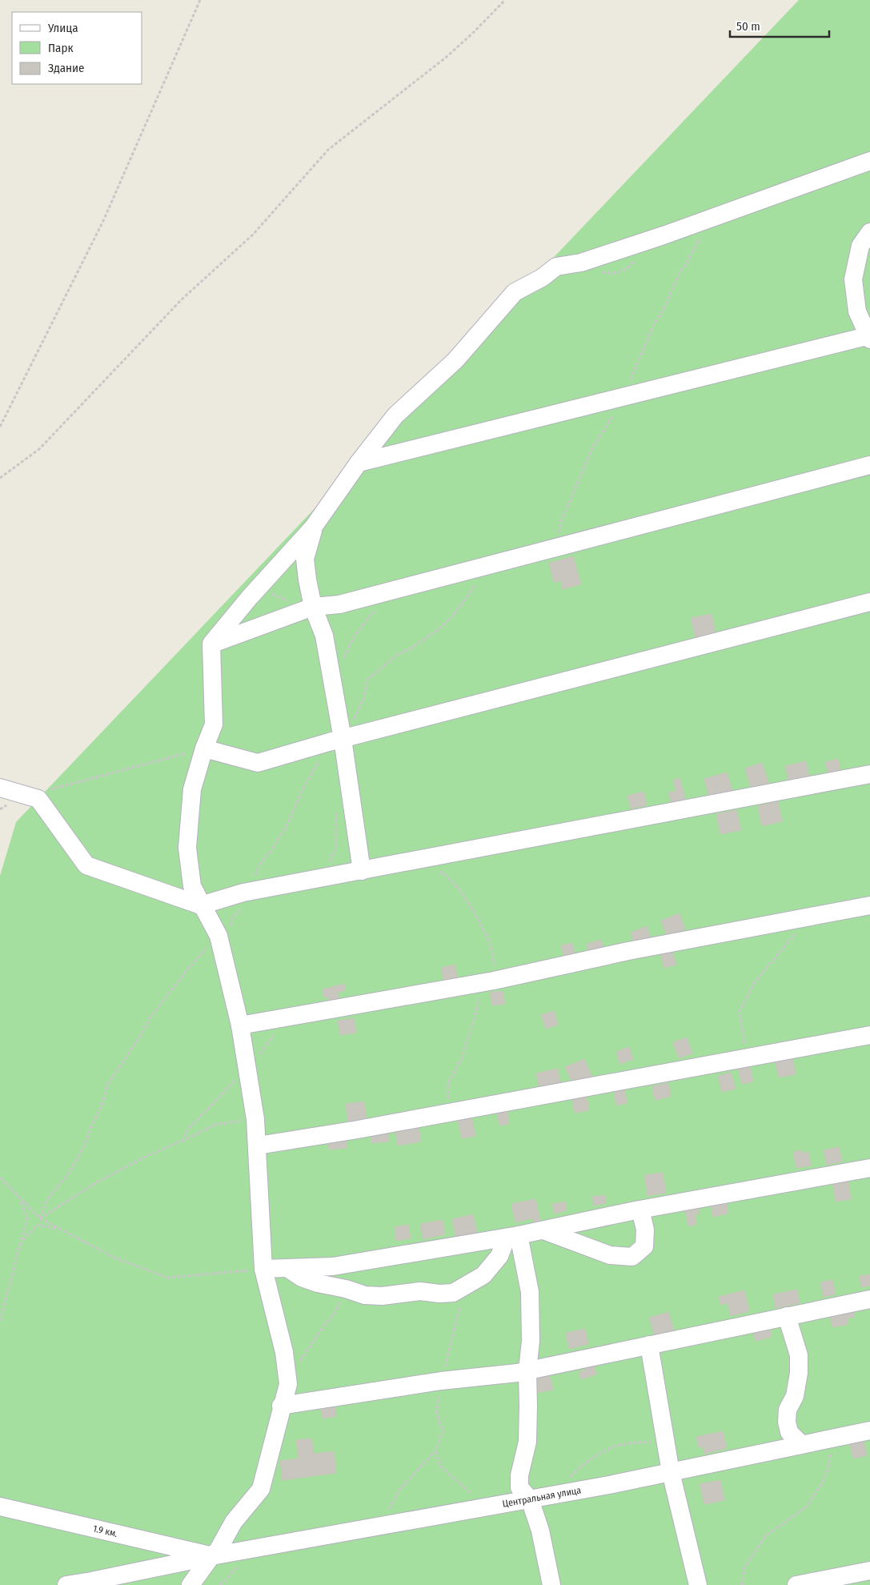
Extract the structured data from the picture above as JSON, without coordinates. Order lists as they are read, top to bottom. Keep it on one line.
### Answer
{"streets":{"street":["Центральная улица","1.9 км."]},"crossings":[["Центральная улица","1.9 км."]],"legend":["Улица","Парк","Здание"],"scale_bar":"50 m"}
